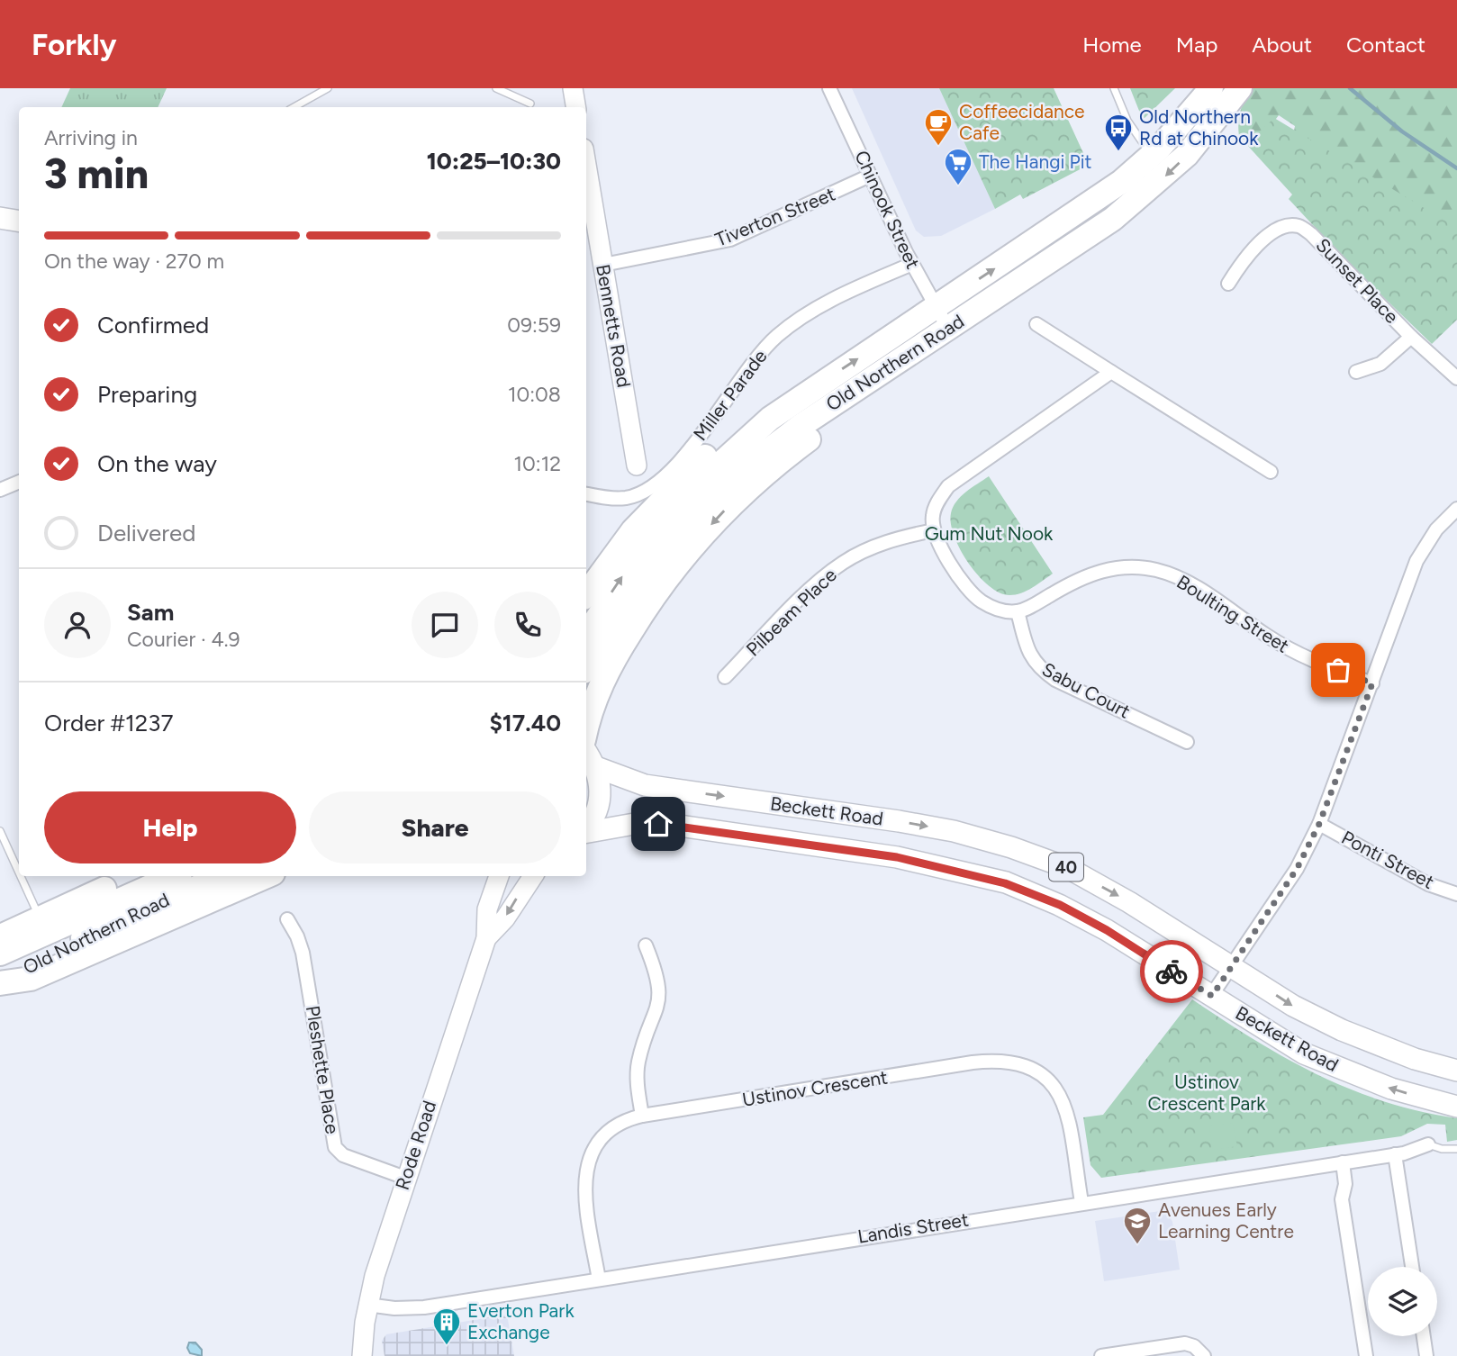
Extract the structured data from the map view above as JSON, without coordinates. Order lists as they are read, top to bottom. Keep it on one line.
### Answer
{"streets":{"highway":["Old Northern Road"],"main road":["Bennetts Road","Beckett Road","40","Rode Road"],"street":["Chinook Street","Tiverton Street","Sunset Place","Miller Parade","Pilbeam Place","Boulting Street","Sabu Court","Ponti Street","Pleshette Place","Ustinov Crescent","Landis Street"]},"crossings":[["Chinook Street","Tiverton Street"],["Chinook Street","Old Northern Road"],["Chinook Street","Miller Parade"],["Tiverton Street","Bennetts Road"],["Boulting Street","Sabu Court"],["Beckett Road","40"],["Pleshette Place","Rode Road"],["Ustinov Crescent","Landis Street"],["Rode Road","Landis Street"]],"parks":["Gum Nut Nook","Ustinov Crescent Park"],"places":{"cafe":["Coffeecidance Cafe"],"bus stop":["Old Northern Rd at Chinook"],"supermarket":["The Hangi Pit"],"school or university":["Avenues Early Learning Centre"],"building":["Everton Park Exchange"]},"page":{"header":"Forkly","nav":["Home","Map","About","Contact"],"heading":["3 min","Arriving in","10:25–10:30"],"panel":["Sam","Courier · 4.9","Order #1237","$17.40"],"bar":"On the way · 270 m","list":[["Confirmed","09:59"],["Preparing","10:08"],["On the way","10:12"],"Delivered"],"buttons":["Help","Share"]}}
